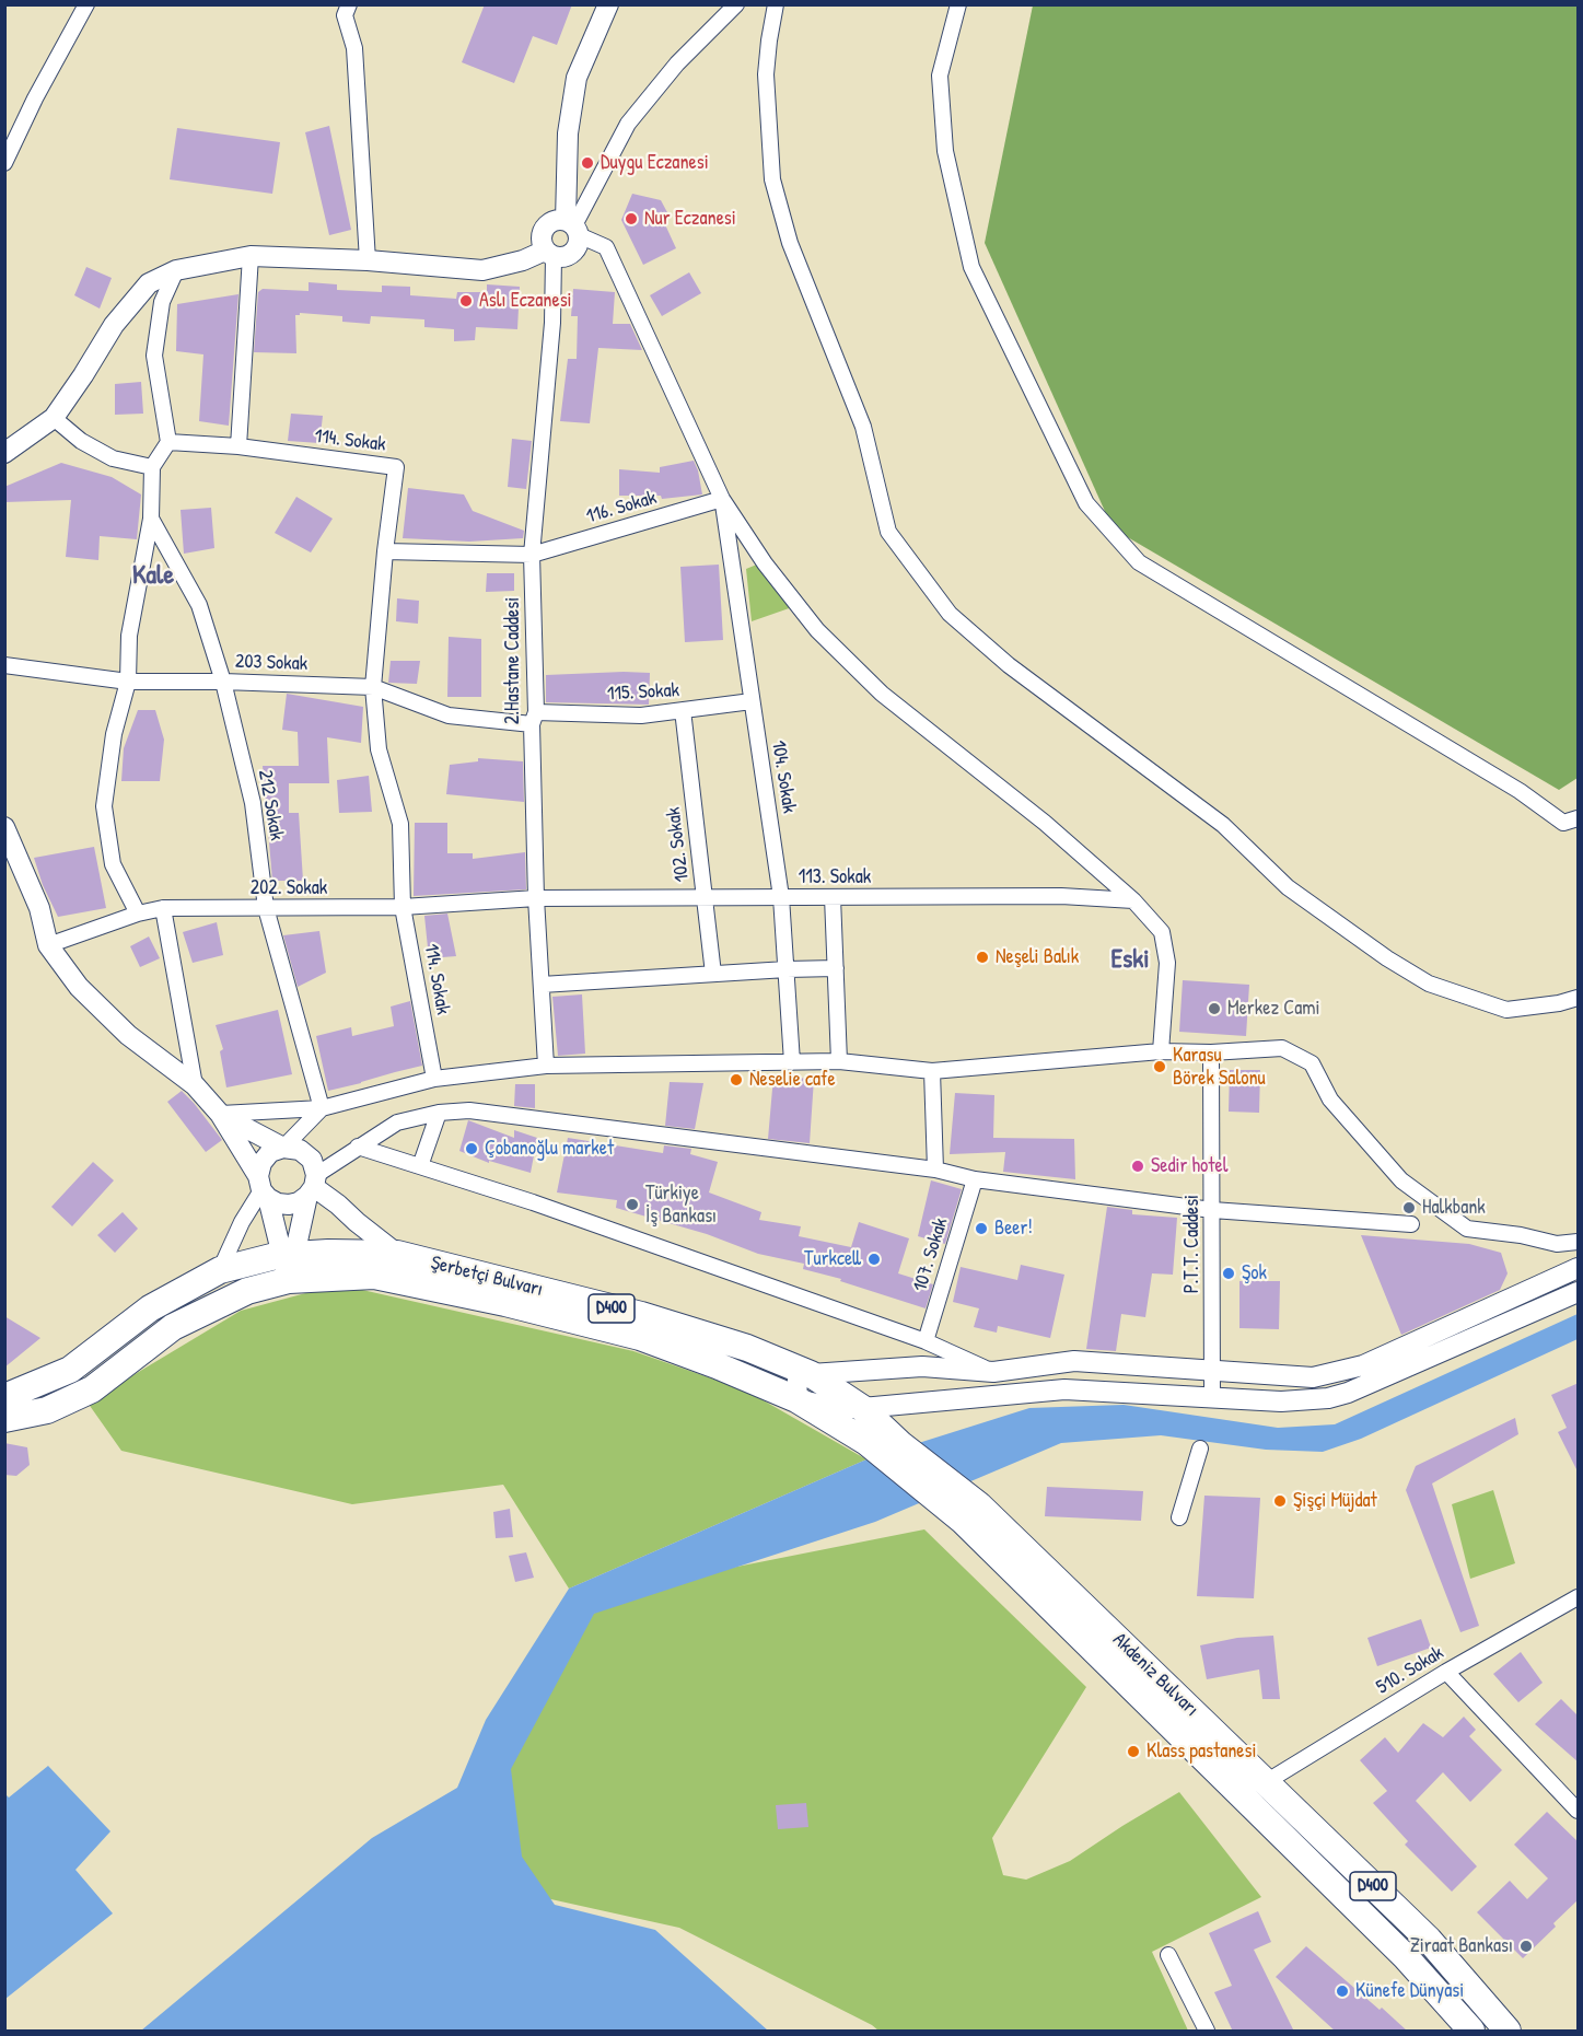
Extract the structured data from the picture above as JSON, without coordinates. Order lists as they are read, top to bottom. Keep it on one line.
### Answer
{"streets":{"highway":["Şerbetçi Bulvarı","D400","Akdeniz Bulvarı"],"street":["114. Sokak","116. Sokak","2.Hastane Caddesi","203 Sokak","115. Sokak","104. Sokak","212 Sokak","102. Sokak","113. Sokak","202. Sokak","P.T.T. Caddesi","107. Sokak","510. Sokak"]},"crossings":[["114. Sokak","116. Sokak"],["114. Sokak","203 Sokak"],["114. Sokak","202. Sokak"],["116. Sokak","2.Hastane Caddesi"],["116. Sokak","104. Sokak"],["2.Hastane Caddesi","203 Sokak"],["2.Hastane Caddesi","115. Sokak"],["2.Hastane Caddesi","113. Sokak"],["2.Hastane Caddesi","202. Sokak"],["203 Sokak","115. Sokak"],["203 Sokak","212 Sokak"],["115. Sokak","104. Sokak"],["115. Sokak","102. Sokak"],["104. Sokak","113. Sokak"],["212 Sokak","202. Sokak"],["102. Sokak","113. Sokak"],["113. Sokak","202. Sokak"],["Şerbetçi Bulvarı","Akdeniz Bulvarı"],["510. Sokak","Akdeniz Bulvarı"]],"districts":["Kale","Eski"],"places":["Duygu Eczanesi","Nur Eczanesi","Aslı Eczanesi","Neşeli Balık","Merkez Cami","Karasu Börek Salonu","Neselie cafe","Çobanoğlu market","Sedir hotel","Türkiye İş Bankası","Halkbank","Beer!","Turkcell","Şok","Şişçi Müjdat","Klass pastanesi","Ziraat Bankası","Künefe Dünyasi"]}
